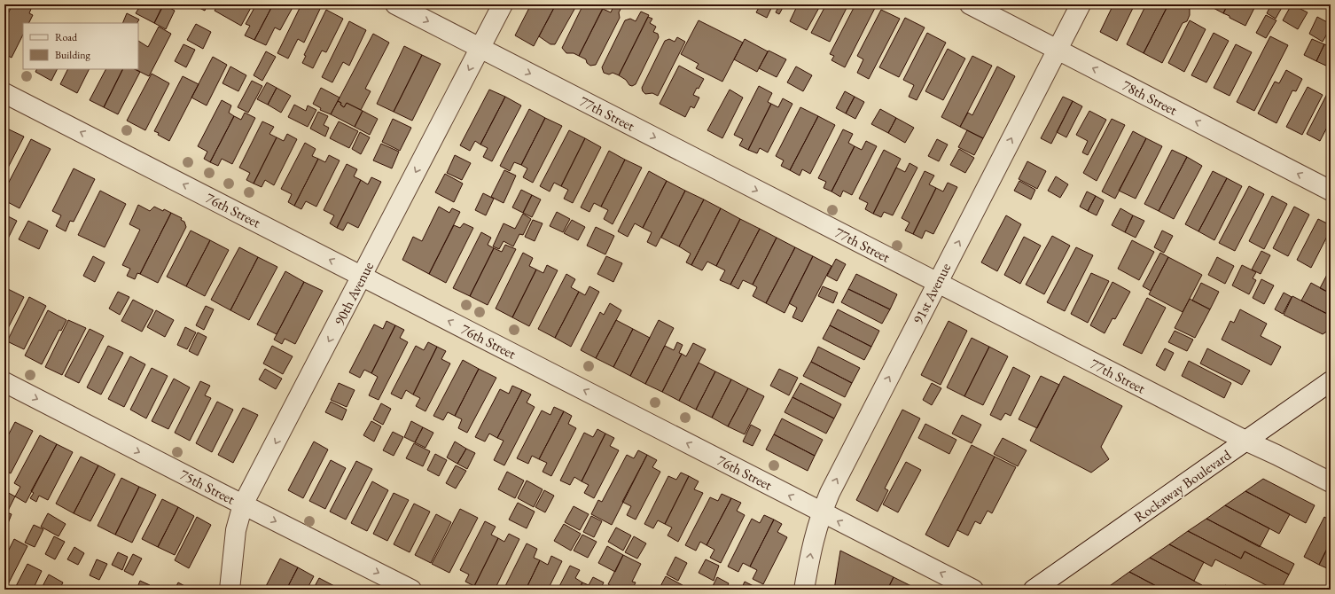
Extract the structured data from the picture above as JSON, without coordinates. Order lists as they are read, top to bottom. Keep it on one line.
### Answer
{"streets":{"street":["78th Street","77th Street","76th Street","90th Avenue","91st Avenue","Rockaway Boulevard","75th Street"]},"crossings":[["78th Street","91st Avenue"],["77th Street","90th Avenue"],["77th Street","91st Avenue"],["77th Street","Rockaway Boulevard"],["76th Street","90th Avenue"],["76th Street","91st Avenue"],["90th Avenue","75th Street"]],"one_way":["78th Street","77th Street","76th Street","90th Avenue","91st Avenue","75th Street"],"legend":["Road","Building"]}
